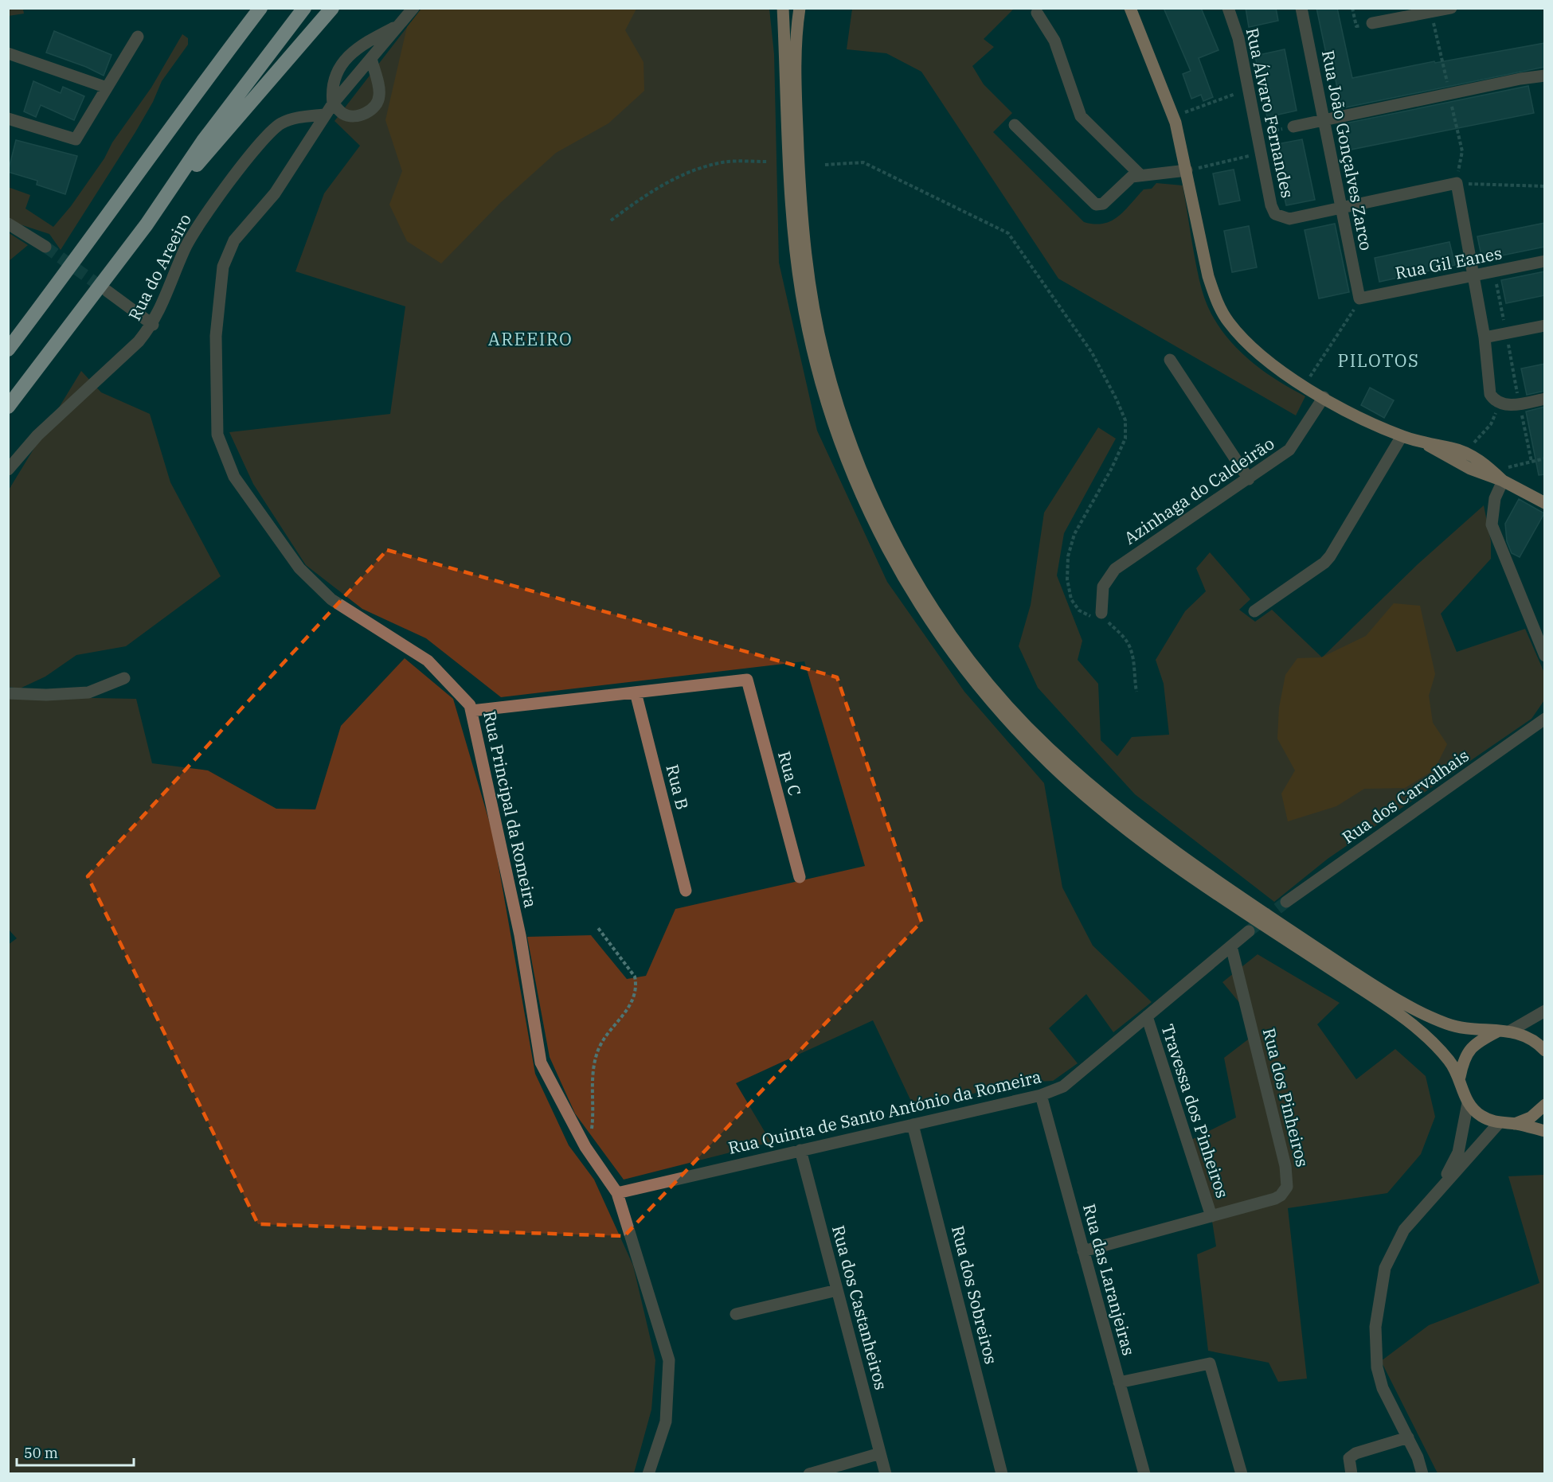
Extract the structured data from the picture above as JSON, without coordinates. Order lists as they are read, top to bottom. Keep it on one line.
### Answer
{"streets":{"street":["Rua Álvaro Fernandes","Rua João Gonçalves Zarco","Rua Gil Eanes","Rua do Areeiro","Azinhaga do Caldeirão","Rua C","Rua B","Rua dos Carvalhais","Rua Principal da Romeira","Rua dos Pinheiros","Travessa dos Pinheiros","Rua Quinta de Santo António da Romeira","Rua das Laranjeiras","Rua dos Sobreiros","Rua dos Castanheiros"]},"crossings":[["Rua Álvaro Fernandes","Rua João Gonçalves Zarco"],["Rua João Gonçalves Zarco","Rua Gil Eanes"],["Rua do Areeiro","Rua Principal da Romeira"],["Rua C","Rua B"],["Rua Principal da Romeira","Rua Quinta de Santo António da Romeira"],["Rua dos Pinheiros","Travessa dos Pinheiros"],["Rua dos Pinheiros","Rua Quinta de Santo António da Romeira"],["Rua dos Pinheiros","Rua das Laranjeiras"],["Travessa dos Pinheiros","Rua Quinta de Santo António da Romeira"],["Rua Quinta de Santo António da Romeira","Rua das Laranjeiras"],["Rua Quinta de Santo António da Romeira","Rua dos Sobreiros"],["Rua Quinta de Santo António da Romeira","Rua dos Castanheiros"]],"districts":["AREEIRO","PILOTOS"],"scale_bar":"50 m"}
